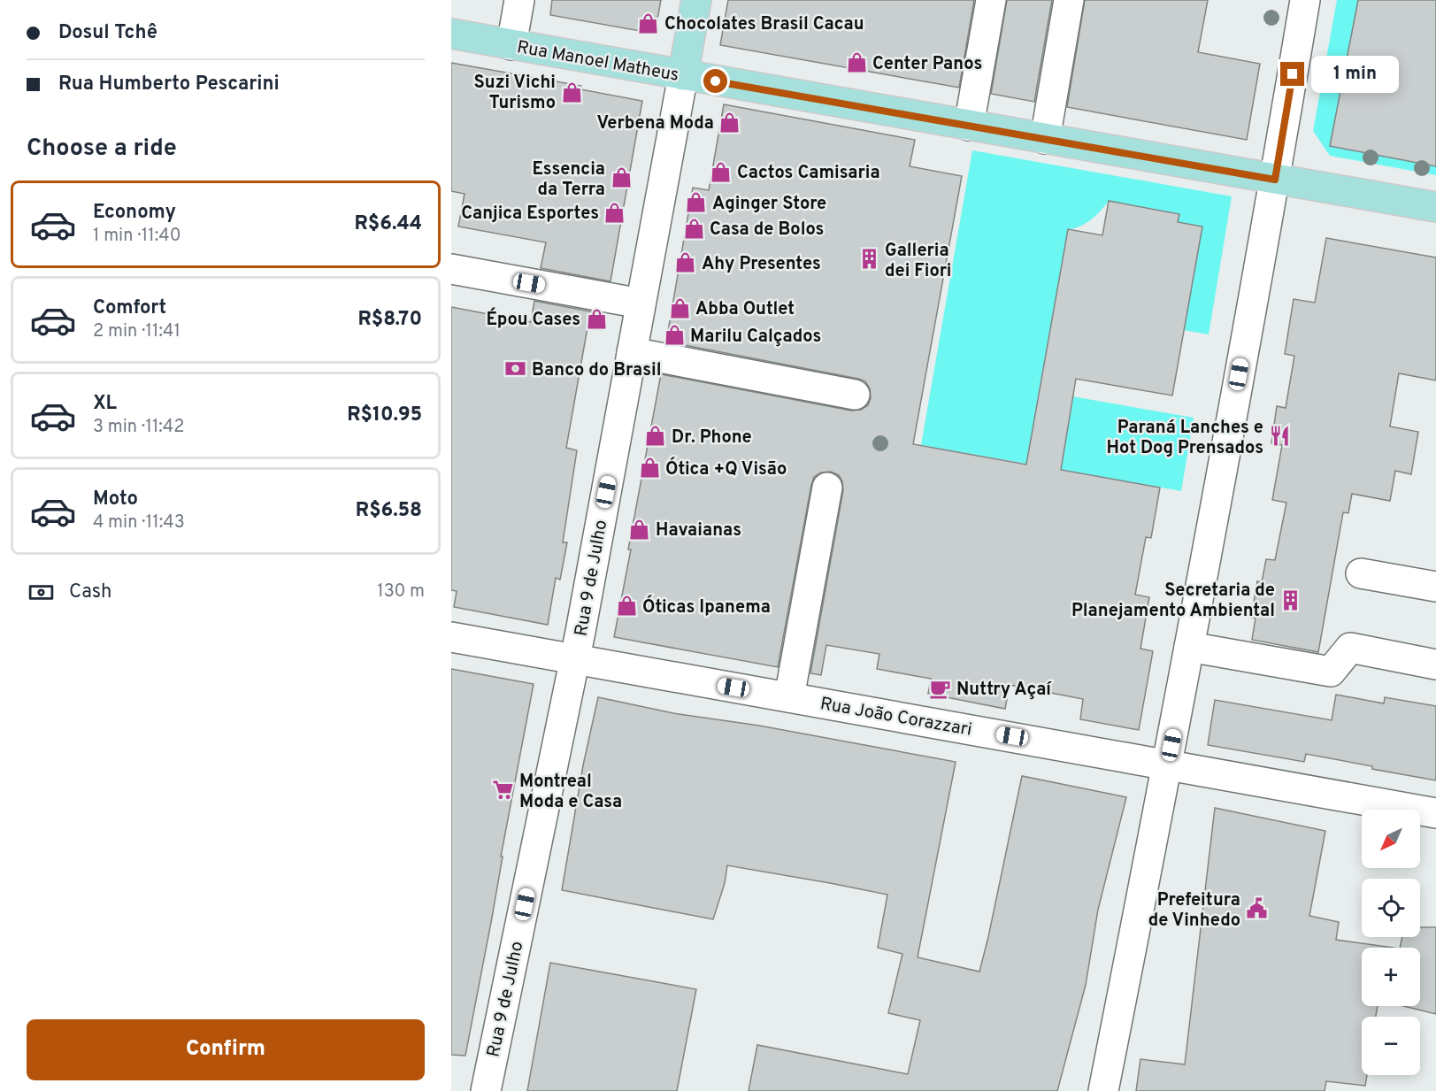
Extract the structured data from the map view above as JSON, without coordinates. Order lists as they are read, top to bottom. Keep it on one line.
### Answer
{"streets":{"main road":["Rua Manoel Matheus","Rua 9 de Julho"],"street":["Rua João Corazzari"]},"crossings":[["Rua Manoel Matheus","Rua 9 de Julho"],["Rua 9 de Julho","Rua João Corazzari"]],"places":{"shop":["Chocolates Brasil Cacau","Center Panos","Suzi Vichi Turismo","Verbena Moda","Cactos Camisaria","Essencia da Terra","Aginger Store","Canjica Esportes","Casa de Bolos","Ahy Presentes","Abba Outlet","Épou Cases","Marilu Calçados","Dr. Phone","Ótica +Q Visão","Havaianas","Óticas Ipanema"],"building":["Galleria dei Fiori","Secretaria de Planejamento Ambiental"],"bank":["Banco do Brasil"],"restaurant":["Paraná Lanches e Hot Dog Prensados"],"cafe":["Nuttry Açaí"],"supermarket":["Montreal Moda e Casa"],"public building":["Prefeitura de Vinhedo"]},"north":"bottom left","page":{"banner":["Dosul Tchê","Rua Humberto Pescarini"],"bubble":"1 min","heading":"Choose a ride","list":[{"name":"Economy","note":"1 min · 11:40","value":"R$6.44"},{"name":"Comfort","note":"2 min · 11:41","value":"R$8.70"},{"name":"XL","note":"3 min · 11:42","value":"R$10.95"},{"name":"Moto","note":"4 min · 11:43","value":"R$6.58"}],"pay":["Cash","130 m"],"map_buttons":["+","−"],"buttons":"Confirm"}}
